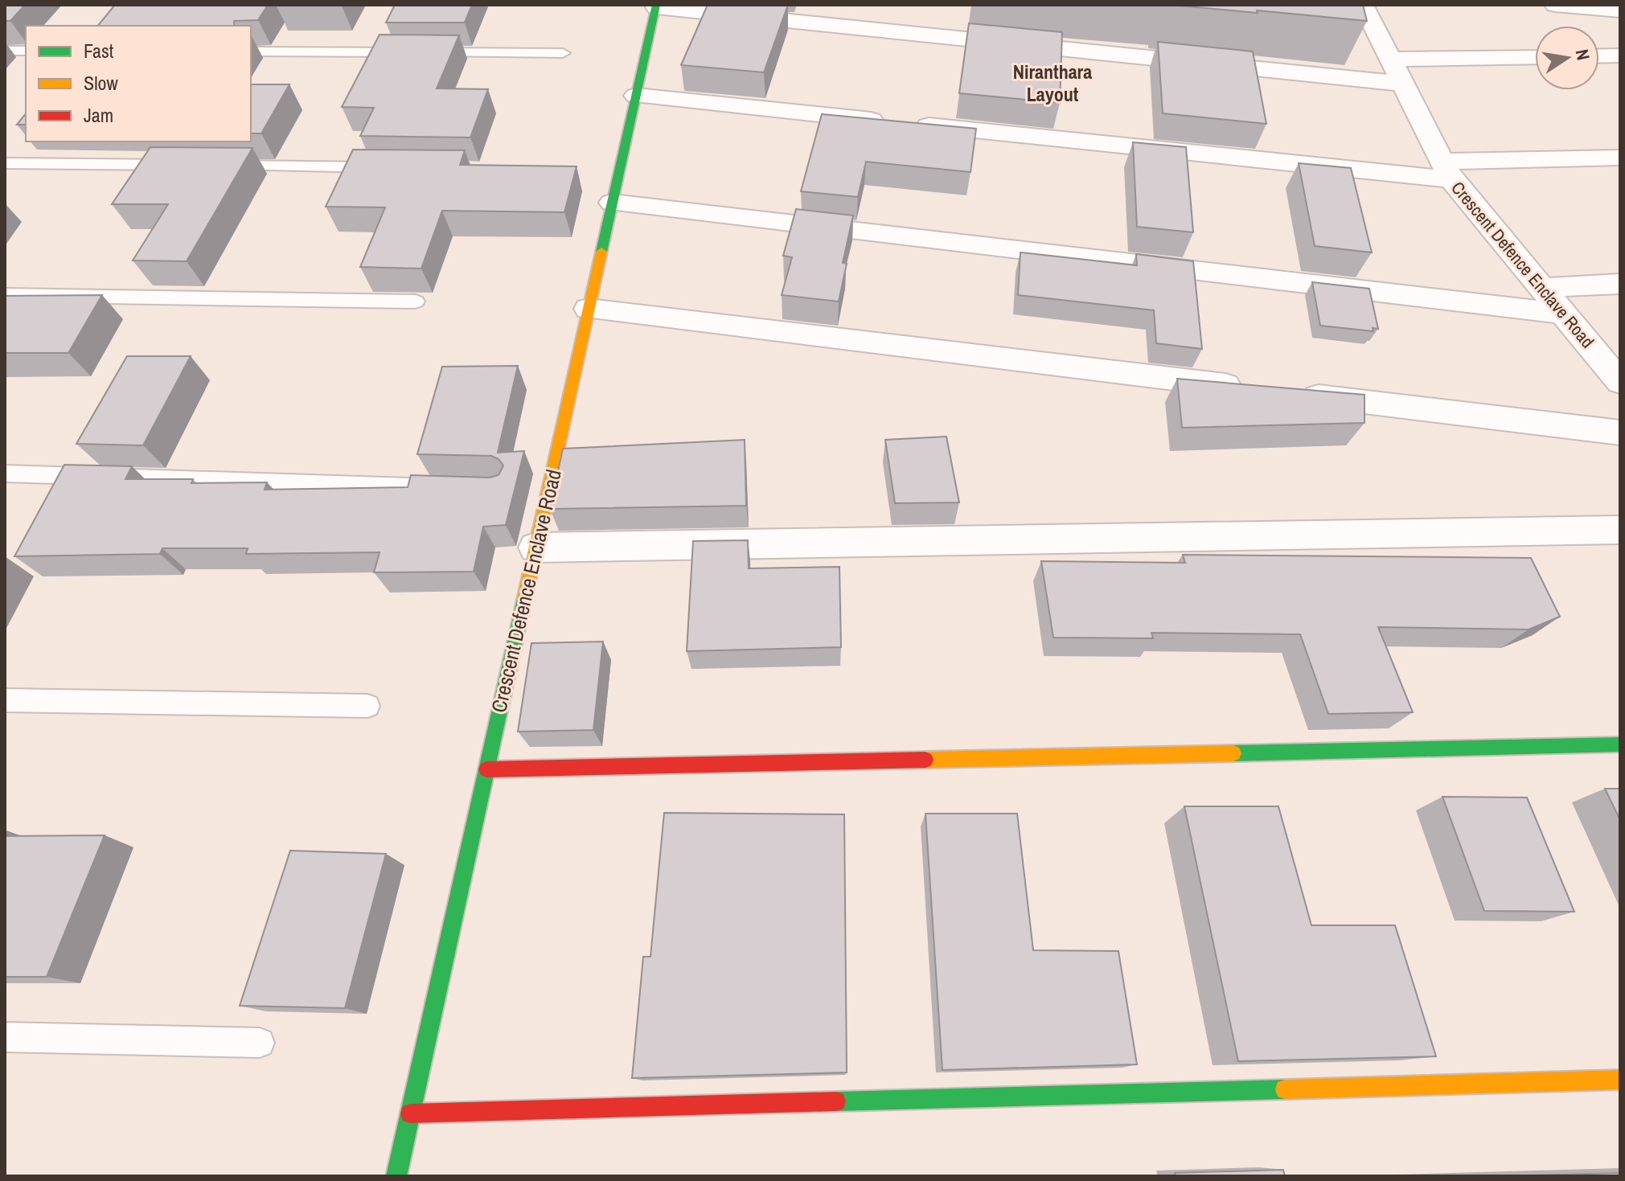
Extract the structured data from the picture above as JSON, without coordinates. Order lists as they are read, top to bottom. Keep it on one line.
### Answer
{"streets":{"street":["Crescent Defence Enclave Road"]},"districts":["Niranthara Layout"],"legend":["Fast","Slow","Jam"],"north":"right"}
